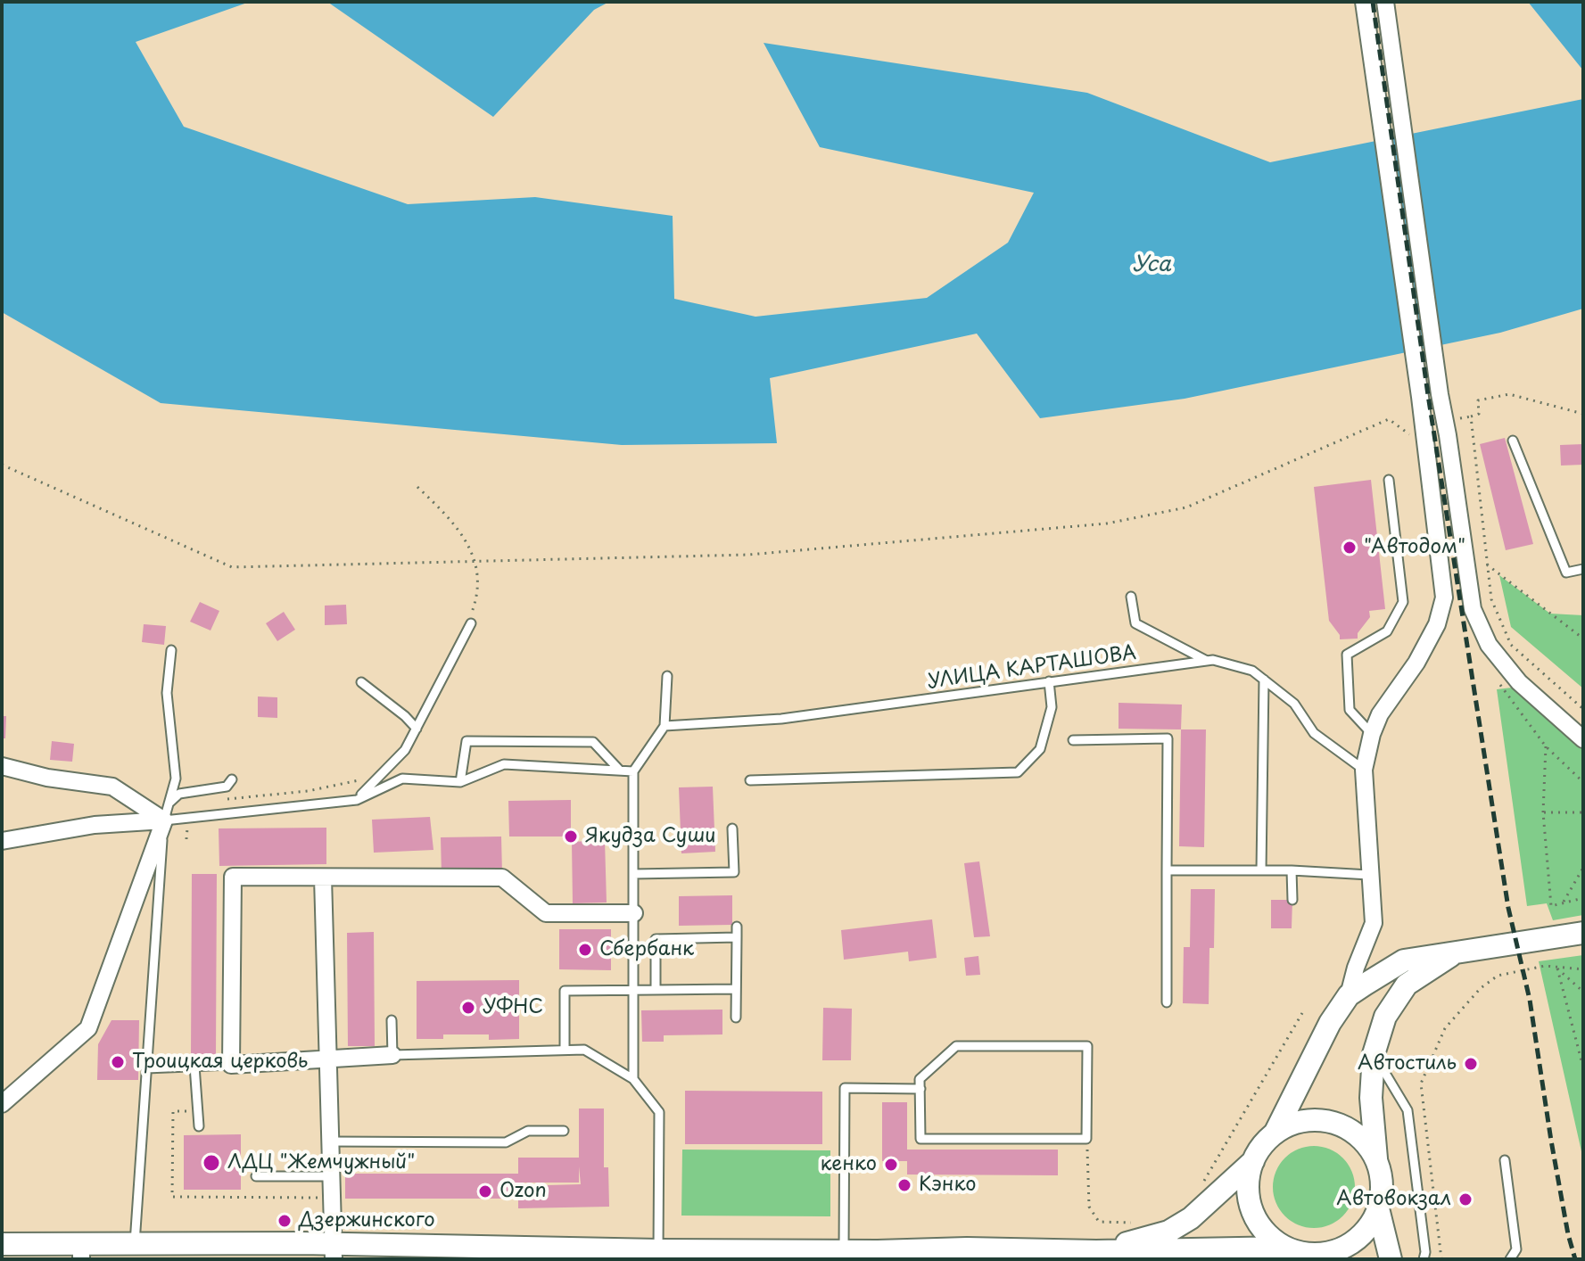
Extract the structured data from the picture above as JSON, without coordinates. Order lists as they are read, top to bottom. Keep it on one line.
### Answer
{"streets":{"lane":["УЛИЦА КАРТАШОВА"]},"water":["Уса"],"places":["\"Автодом\"","Якудза Суши","Сбербанк","УФНС","Троицкая церковь","Автостиль","ЛДЦ \"Жемчужный\"","кенко","Кэнко","Ozon","Автовокзал","Дзержинского"]}
